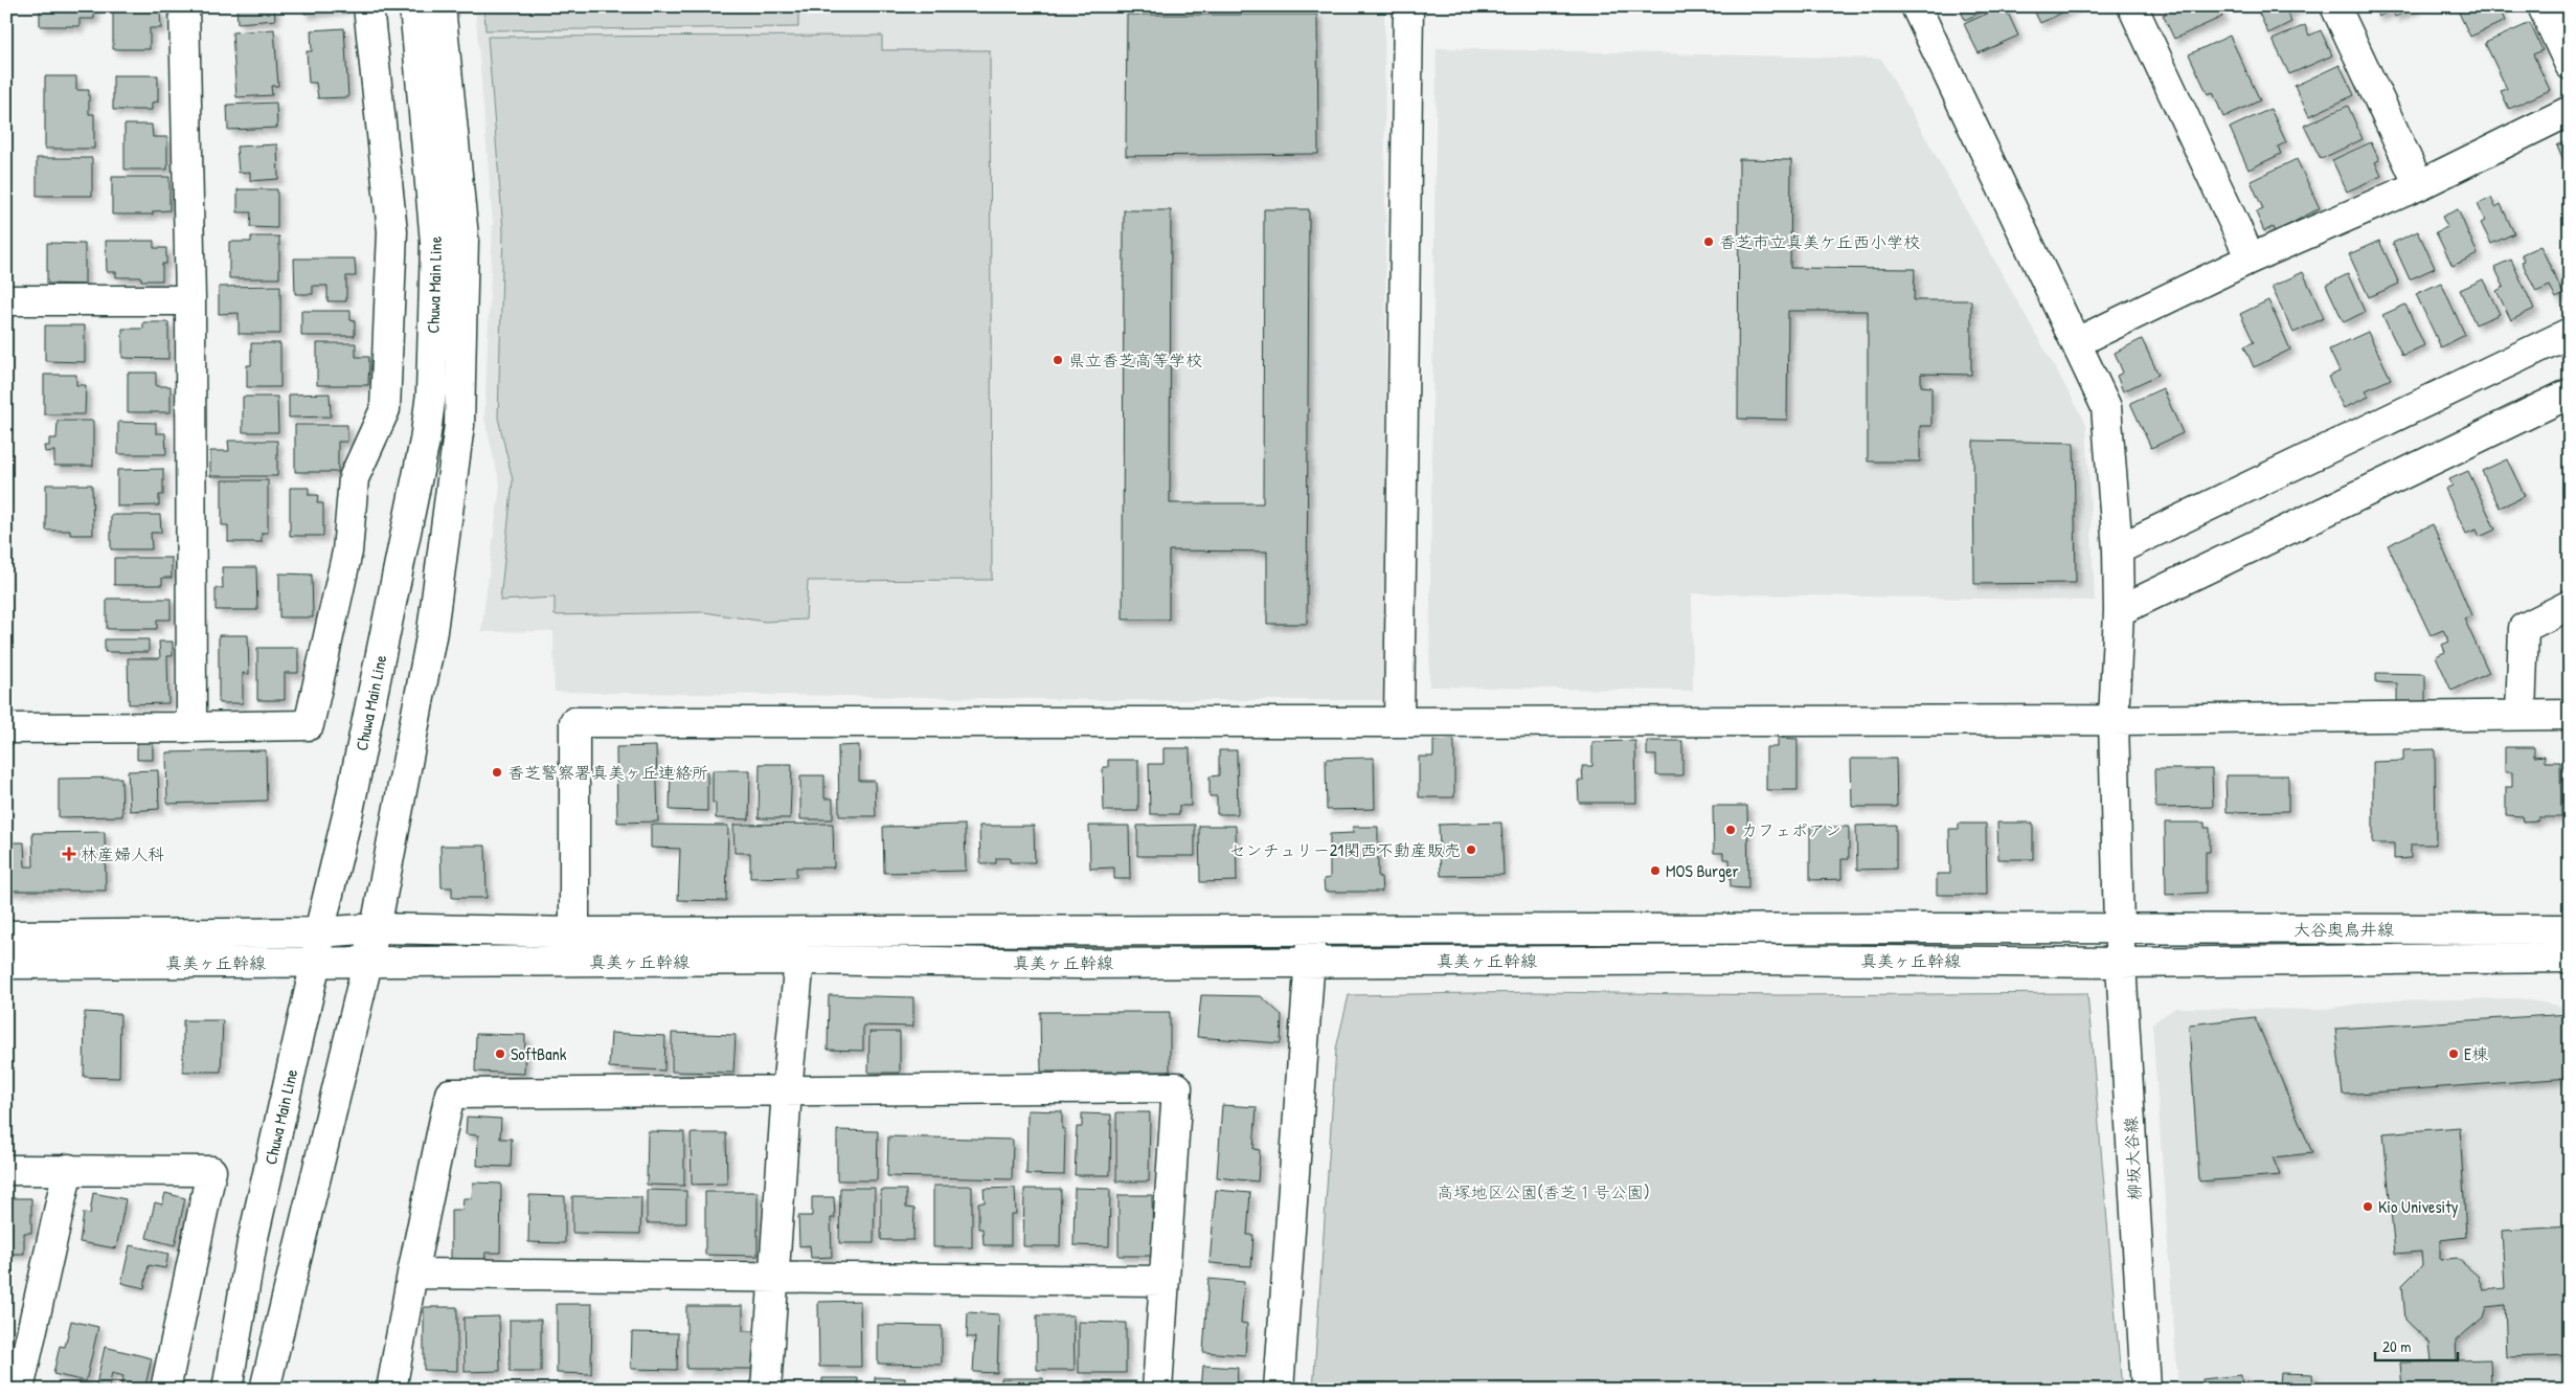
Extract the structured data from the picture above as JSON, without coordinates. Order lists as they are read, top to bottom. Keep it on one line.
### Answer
{"streets":{"street":["Chuwa Main Line","大谷奥鳥井線","真美ヶ丘幹線","柳坂大谷線"]},"crossings":[["Chuwa Main Line","真美ヶ丘幹線"],["大谷奥鳥井線","真美ヶ丘幹線"],["大谷奥鳥井線","柳坂大谷線"],["真美ヶ丘幹線","柳坂大谷線"]],"parks":["高塚地区公園(香芝１号公園)"],"places":{"other":["香芝市立真美ケ丘西小学校","県立香芝高等学校","香芝警察署真美ヶ丘連絡所","カフェポアン","センチュリー21関西不動産販売","MOS Burger","SoftBank","E棟","Kio Univesity"],"health":["林産婦人科"]},"scale_bar":"20 m"}
